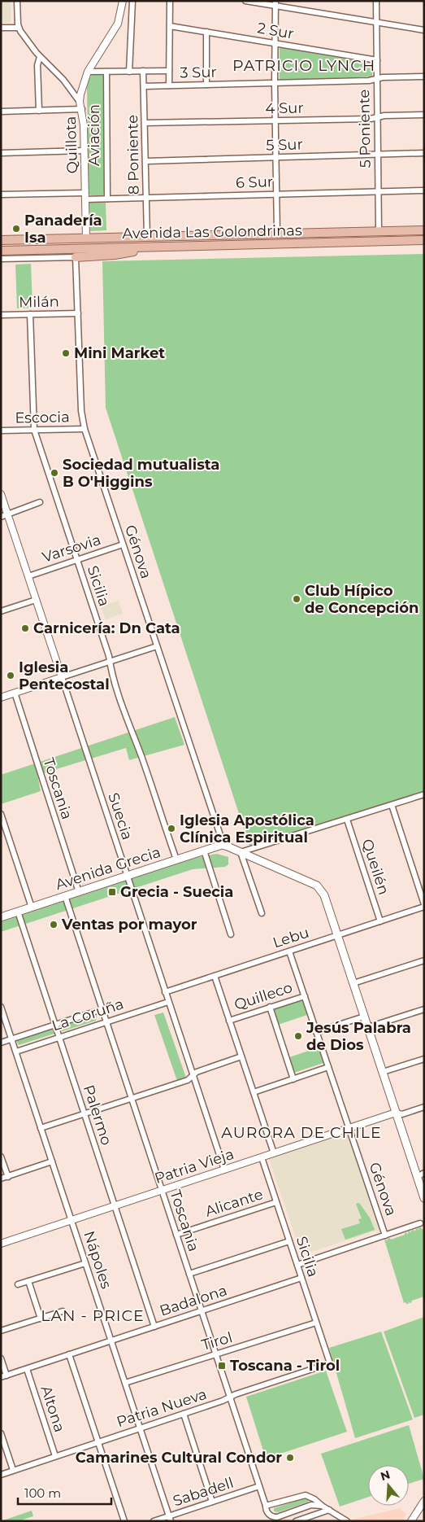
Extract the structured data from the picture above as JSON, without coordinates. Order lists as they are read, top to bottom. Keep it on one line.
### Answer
{"streets":{"main road":["Avenida Las Golondrinas","Avenida Grecia"],"street":["2 Sur","3 Sur","4 Sur","5 Poniente","Aviación","Quillota","5 Sur","8 Poniente","6 Sur","Milán","Escocia","Varsovia","Génova","Sicilia","Toscania","Suecia","Queilén","Lebu","Quilleco","La Coruña","Palermo","Patria Vieja","Alicante","Nápoles","Badalona","Tirol","Patria Nueva","Altona","Sabadell"]},"crossings":[["2 Sur","5 Poniente"],["3 Sur","5 Poniente"],["3 Sur","Aviación"],["3 Sur","8 Poniente"],["4 Sur","5 Poniente"],["4 Sur","8 Poniente"],["5 Poniente","5 Sur"],["5 Poniente","6 Sur"],["5 Poniente","Avenida Las Golondrinas"],["Aviación","Quillota"],["Aviación","6 Sur"],["Quillota","6 Sur"],["Quillota","Avenida Las Golondrinas"],["5 Sur","8 Poniente"],["8 Poniente","6 Sur"],["8 Poniente","Avenida Las Golondrinas"],["Milán","Génova"],["Milán","Sicilia"],["Escocia","Génova"],["Escocia","Sicilia"],["Varsovia","Génova"],["Varsovia","Sicilia"],["Varsovia","Suecia"],["Génova","Avenida Grecia"],["Génova","Lebu"],["Génova","Quilleco"],["Génova","Patria Vieja"],["Sicilia","Avenida Grecia"],["Sicilia","Patria Vieja"],["Sicilia","Alicante"],["Sicilia","Badalona"],["Sicilia","Tirol"],["Sicilia","Patria Nueva"],["Toscania","Avenida Grecia"],["Toscania","La Coruña"],["Toscania","Patria Vieja"],["Toscania","Alicante"],["Toscania","Badalona"],["Toscania","Tirol"],["Toscania","Patria Nueva"],["Toscania","Sabadell"],["Suecia","Avenida Grecia"],["Suecia","Lebu"],["Suecia","La Coruña"],["Suecia","Patria Vieja"],["Queilén","Lebu"],["Avenida Grecia","Palermo"],["La Coruña","Palermo"],["La Coruña","Nápoles"],["Palermo","Patria Vieja"],["Palermo","Badalona"],["Patria Vieja","Nápoles"],["Nápoles","Badalona"],["Nápoles","Tirol"],["Nápoles","Patria Nueva"],["Nápoles","Sabadell"],["Badalona","Altona"],["Patria Nueva","Altona"]],"districts":["PATRICIO LYNCH","AURORA DE CHILE","LAN - PRICE"],"places":{"other":["Panadería Isa","Mini Market","Sociedad mutualista B O'Higgins","Club Hípico de Concepción","Carnicería: Dn Cata","Iglesia Pentecostal","Iglesia Apostólica Clínica Espiritual","Ventas por mayor","Jesús Palabra de Dios","Camarines Cultural Condor"],"transit":["Grecia - Suecia","Toscana - Tirol"]},"scale_bar":"100 m","north":"top"}
